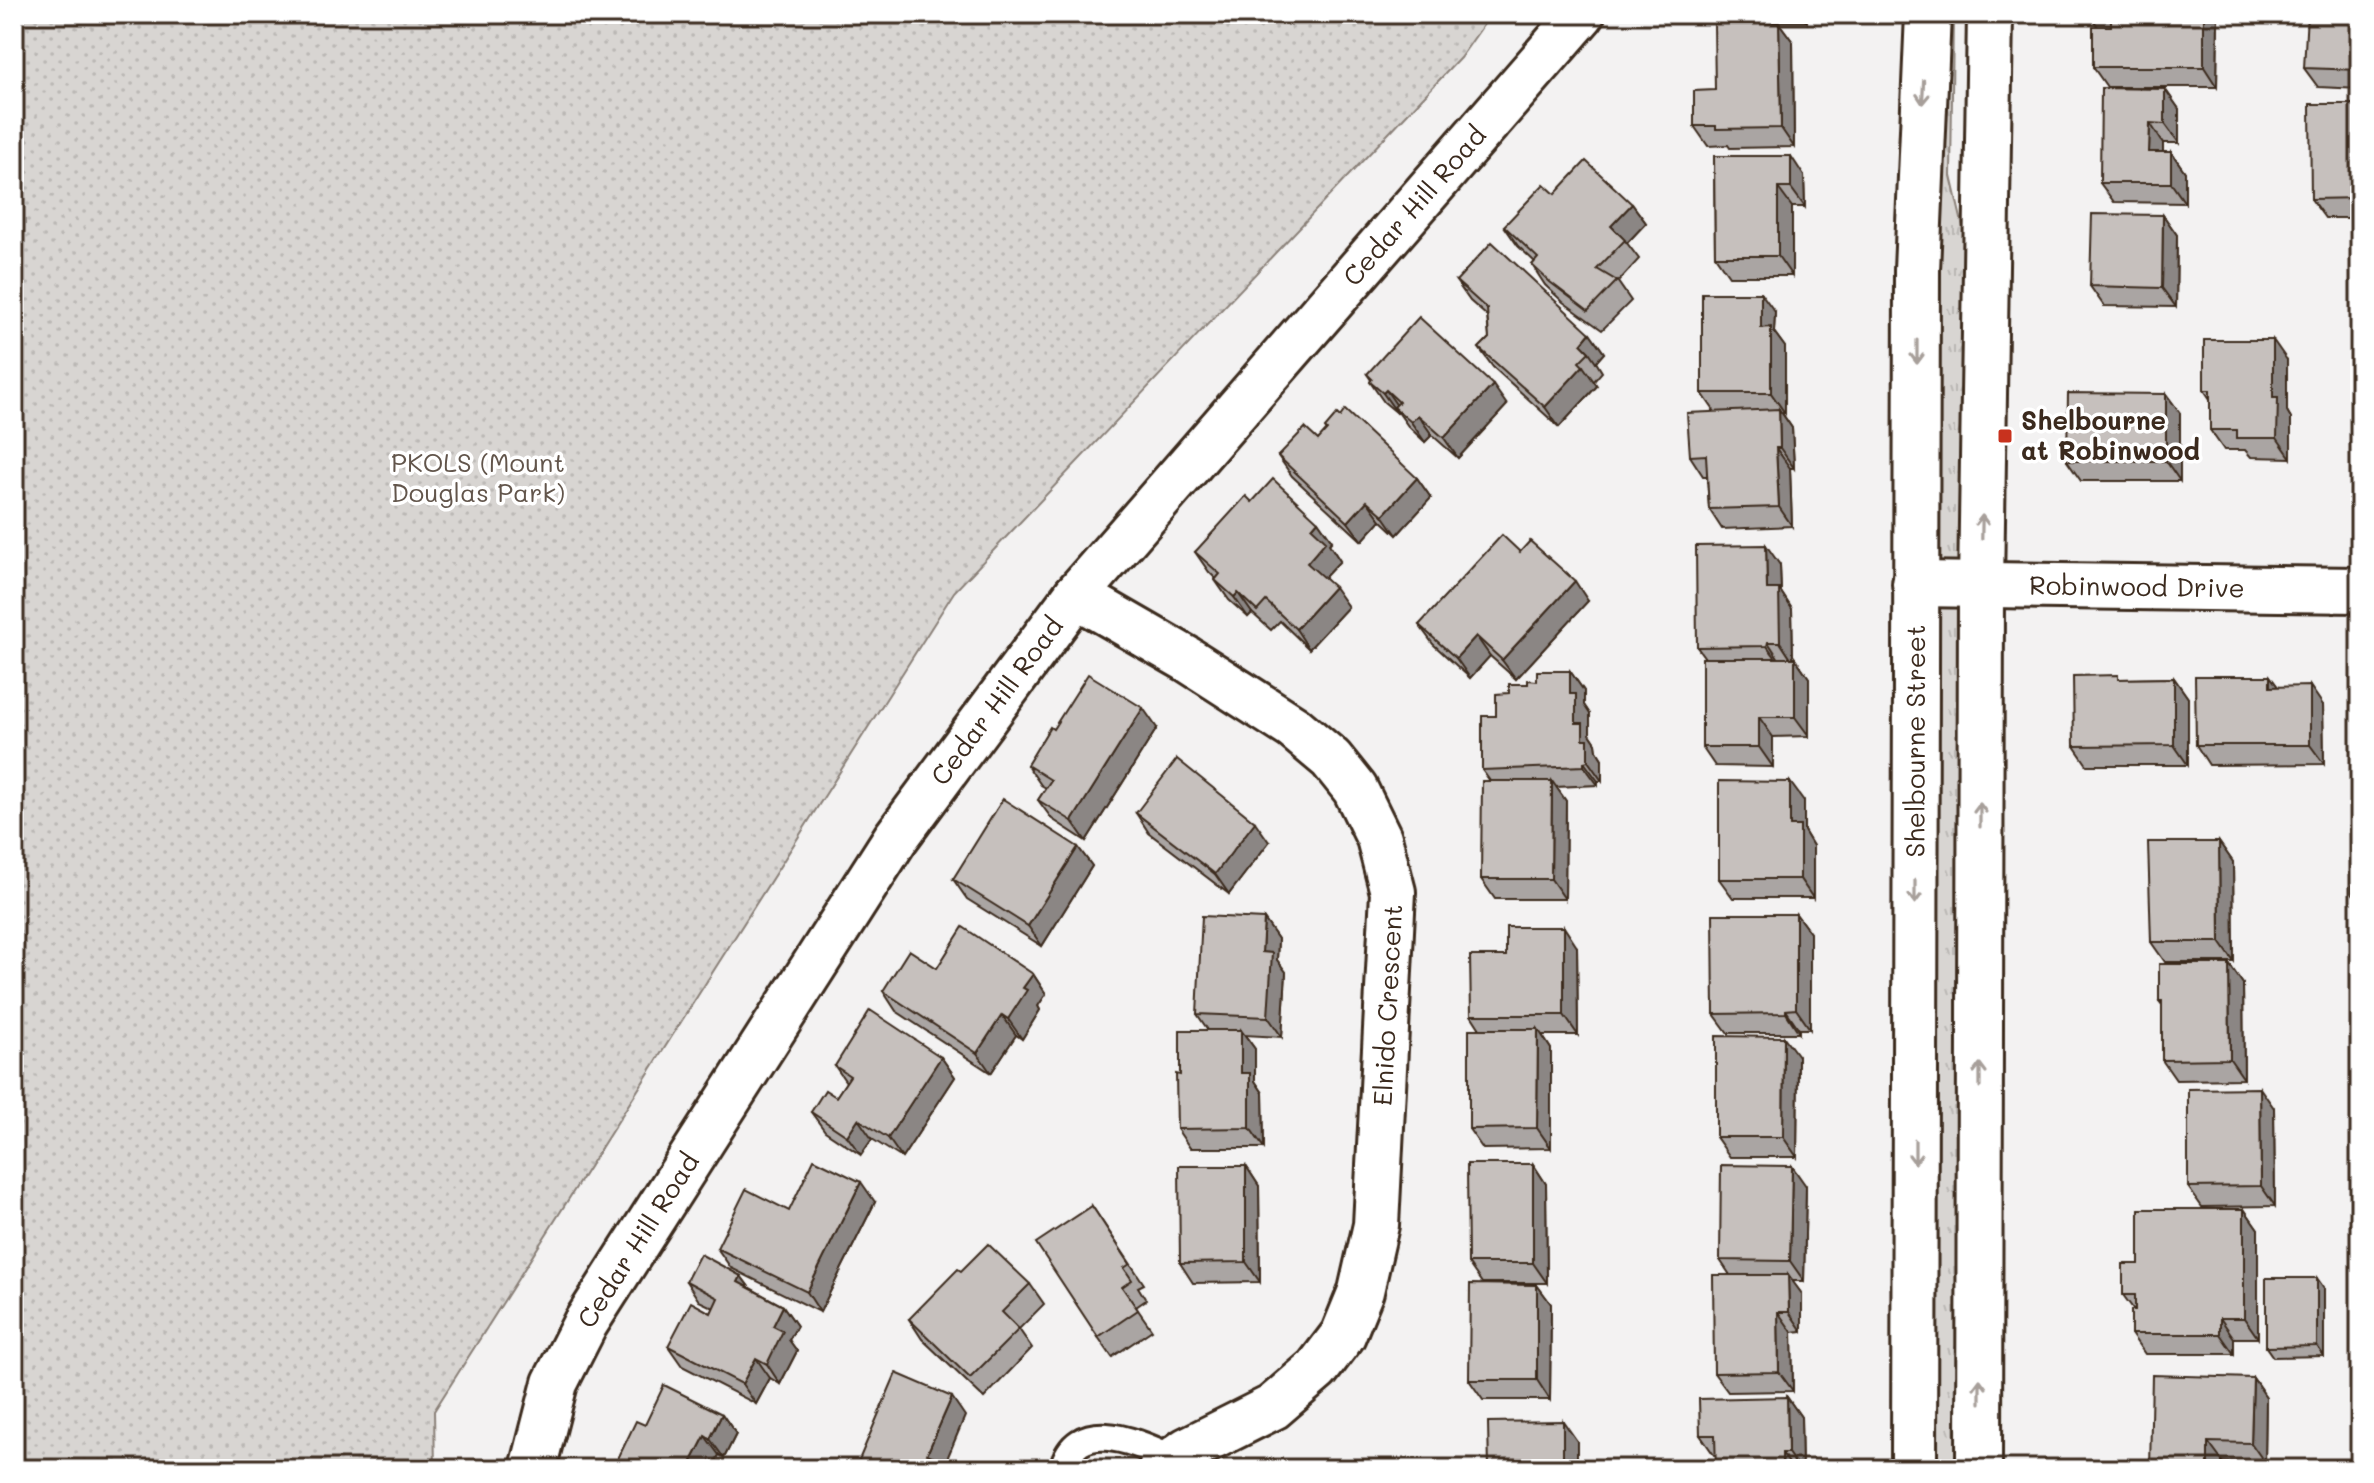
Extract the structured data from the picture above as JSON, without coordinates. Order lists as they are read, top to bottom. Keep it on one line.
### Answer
{"streets":{"street":["Cedar Hill Road","Robinwood Drive","Shelbourne Street","Elnido Crescent"]},"crossings":[["Cedar Hill Road","Elnido Crescent"],["Robinwood Drive","Shelbourne Street"]],"parks":["PKOLS (Mount Douglas Park)"],"places":{"transit":["Shelbourne at Robinwood"]}}
